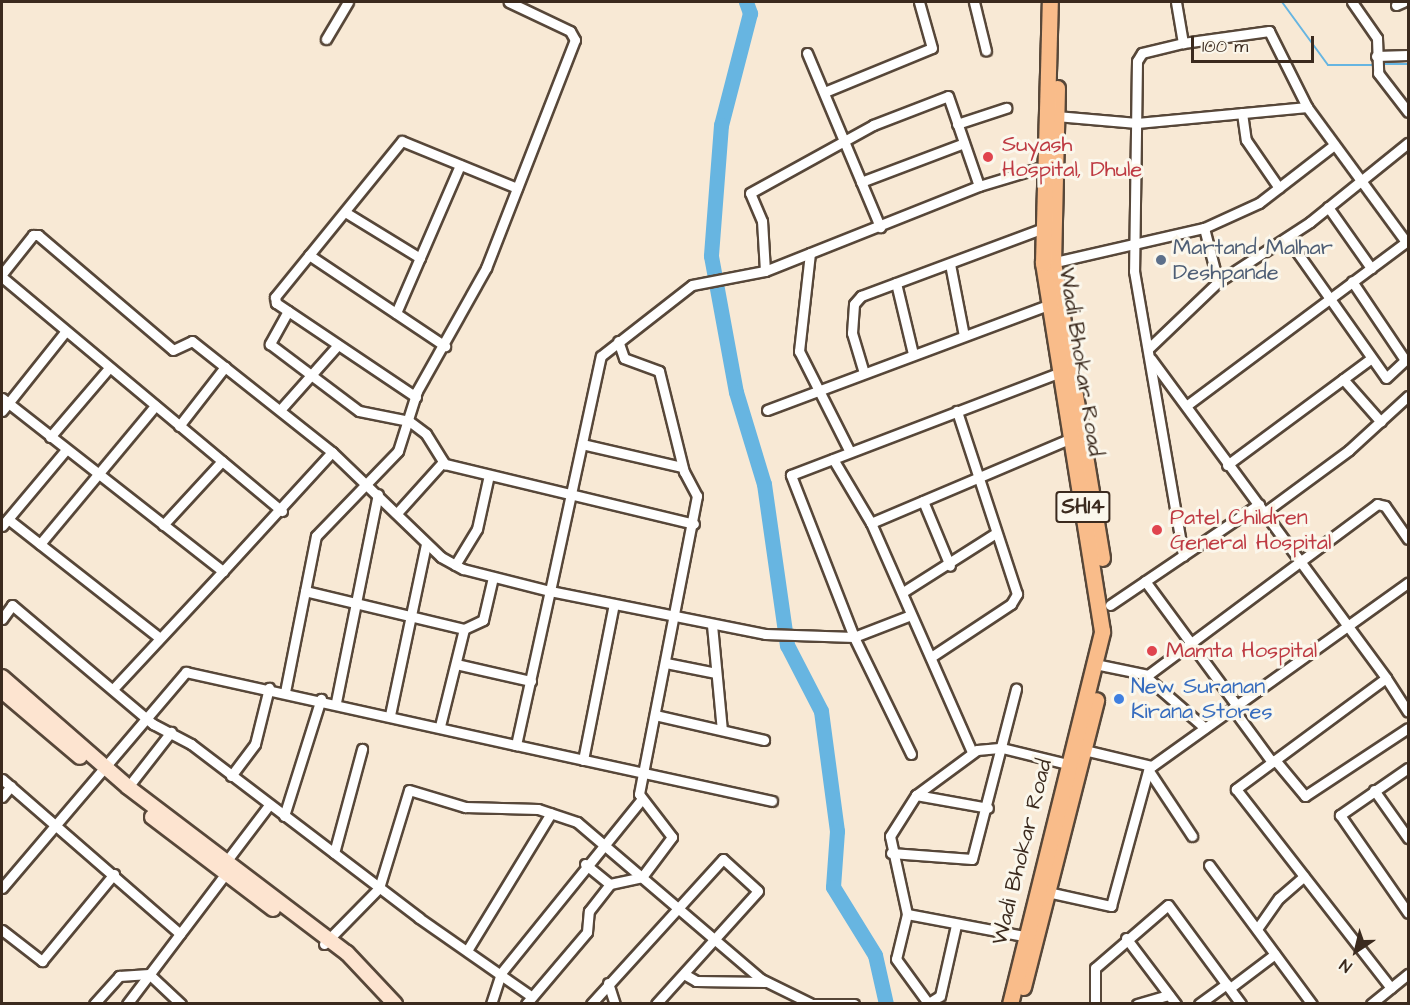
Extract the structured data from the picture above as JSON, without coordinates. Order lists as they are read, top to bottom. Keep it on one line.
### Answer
{"streets":{"main road":["Wadi Bhokar Road","SH14"]},"places":["Suyash Hospital, Dhule","Martand Malhar Deshpande","Patel Children General Hospital","Mamta Hospital","New Suranan Kirana Stores"],"scale_bar":"100 m","north":"bottom left"}
